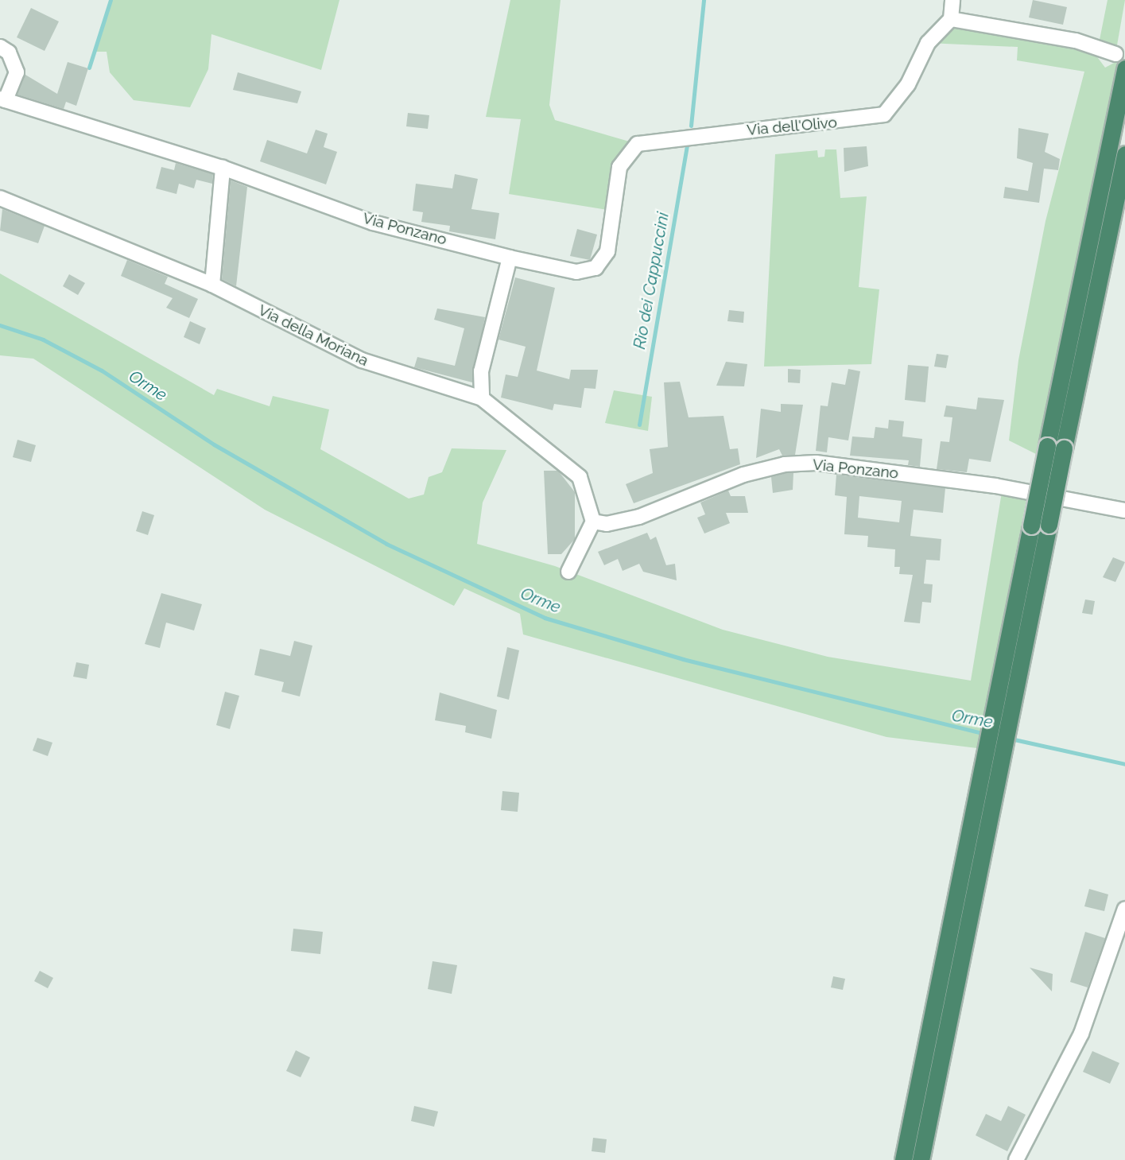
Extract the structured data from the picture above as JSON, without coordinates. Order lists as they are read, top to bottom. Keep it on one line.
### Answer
{"streets":{"street":["Via dell'Olivo","Via Ponzano","Via della Moriana"]},"crossings":[["Via dell'Olivo","Via Ponzano"]],"water":["Rio dei Cappuccini","Orme"]}
